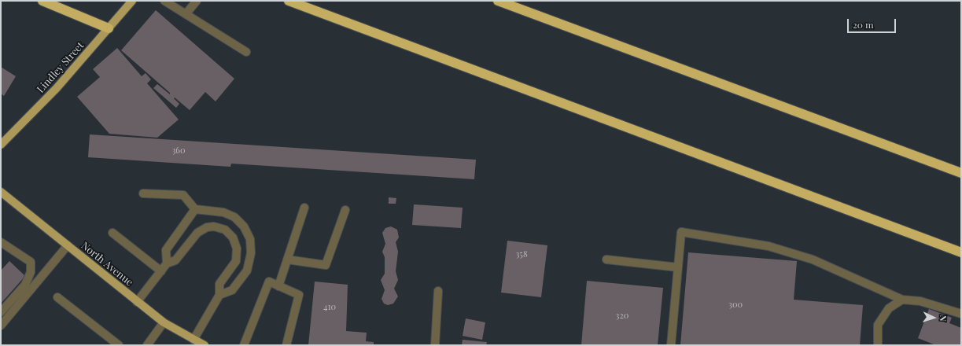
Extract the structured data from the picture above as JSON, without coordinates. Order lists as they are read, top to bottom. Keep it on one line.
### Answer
{"streets":{"main road":["Lindley Street","North Avenue"]},"house_numbers":["360","358","300","410","320"],"scale_bar":"20 m","north":"right"}
